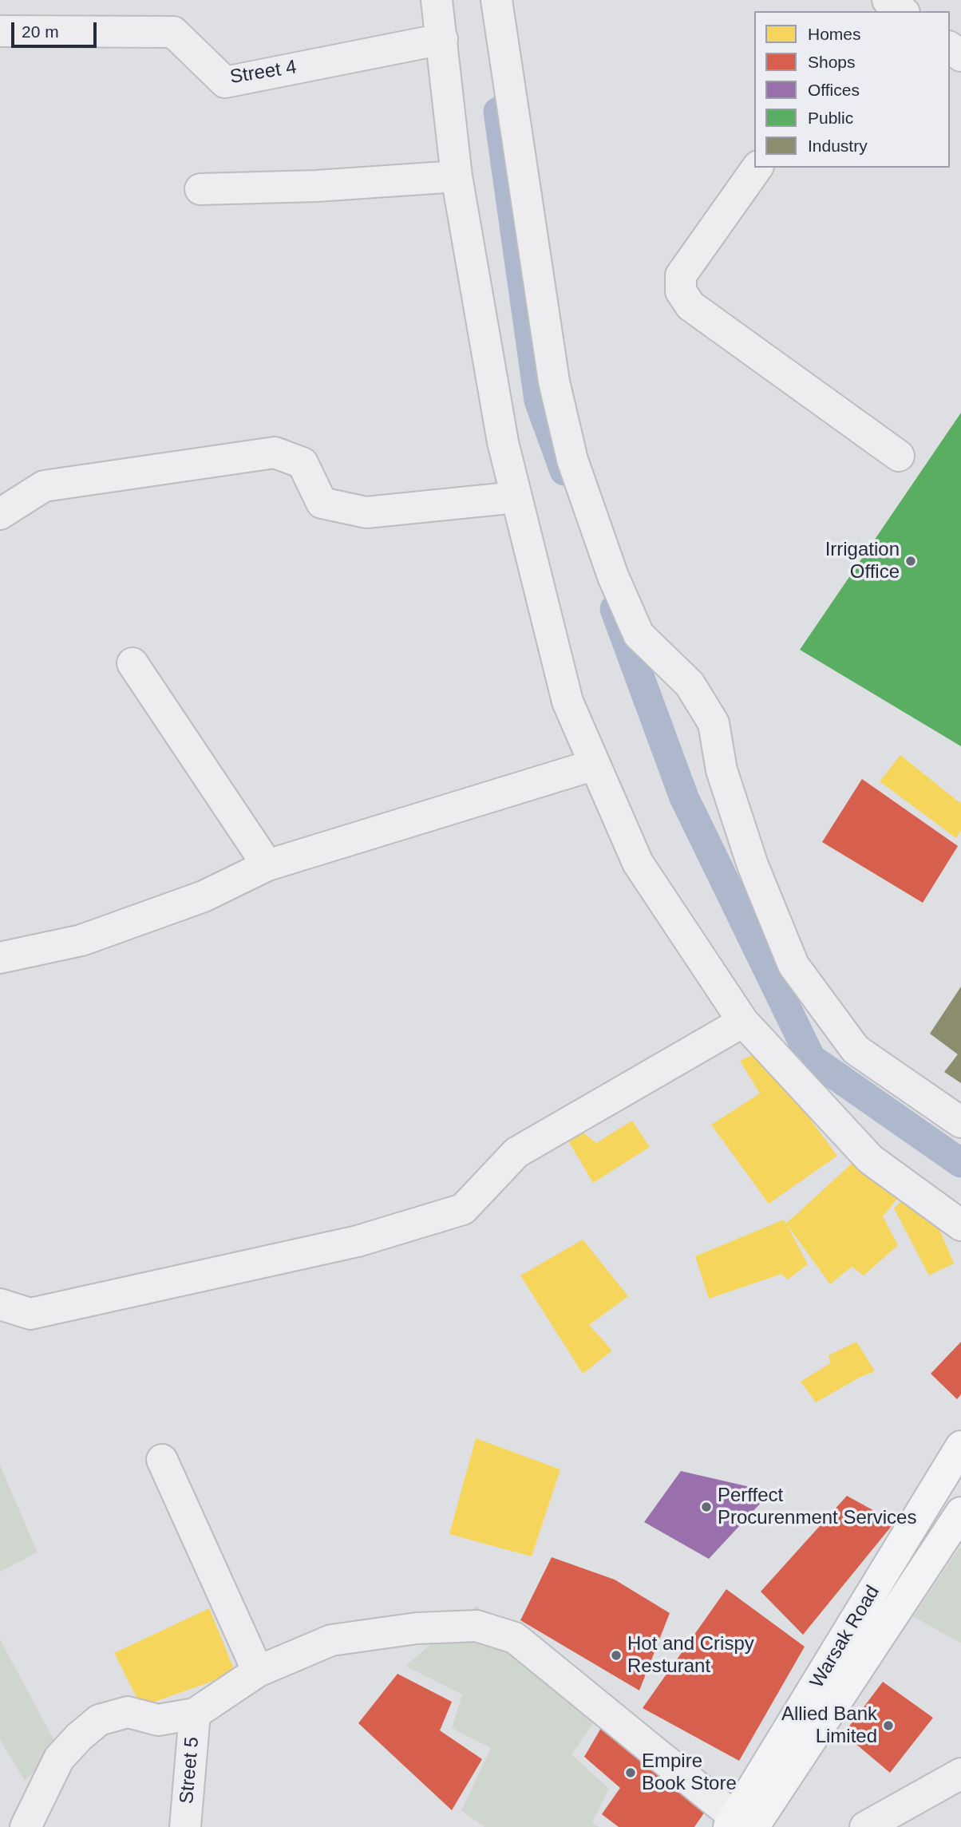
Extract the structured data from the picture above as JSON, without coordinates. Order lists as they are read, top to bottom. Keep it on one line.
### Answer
{"streets":{"main road":["Warsak Road"],"street":["Street 4","Street 5"]},"places":["Irrigation Office","Perffect Procurenment Services","Hot and Crispy Resturant","Allied Bank Limited","Empire Book Store"],"legend":["Homes","Shops","Offices","Public","Industry"],"scale_bar":"20 m"}
